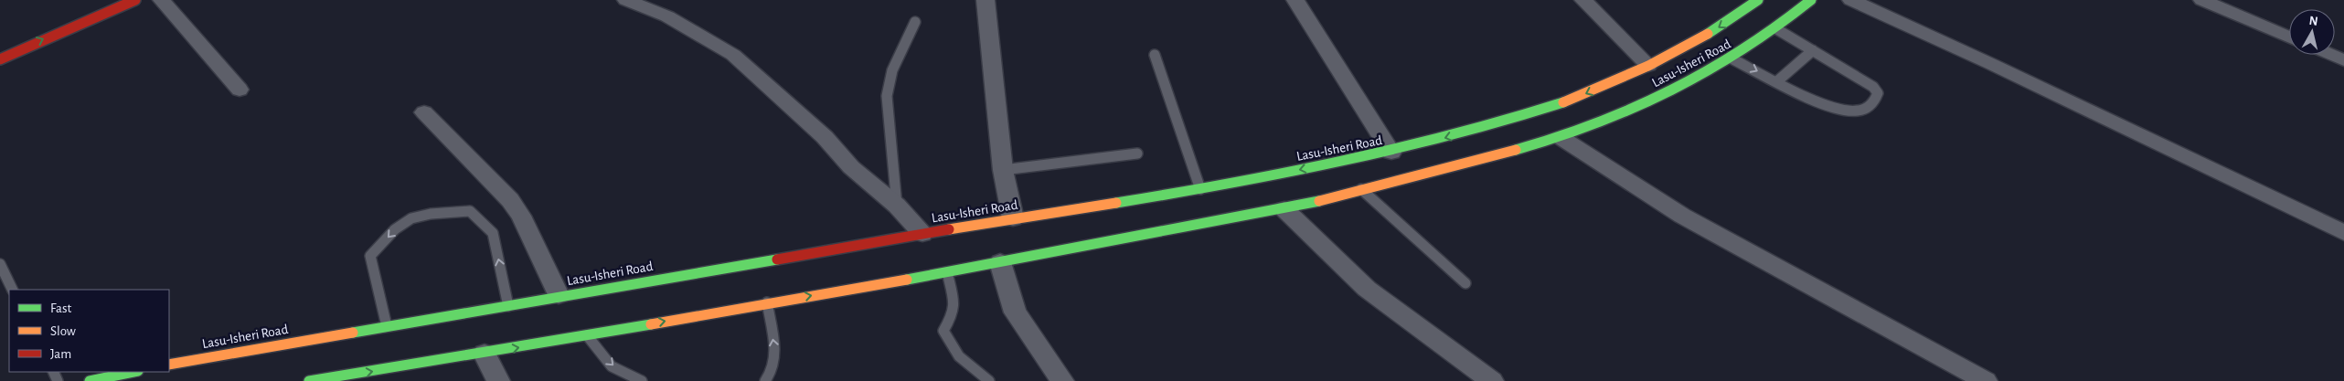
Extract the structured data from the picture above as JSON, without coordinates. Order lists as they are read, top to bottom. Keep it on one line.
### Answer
{"streets":{"main road":["Lasu-Isheri Road"]},"legend":["Fast","Slow","Jam"],"north":"top"}
